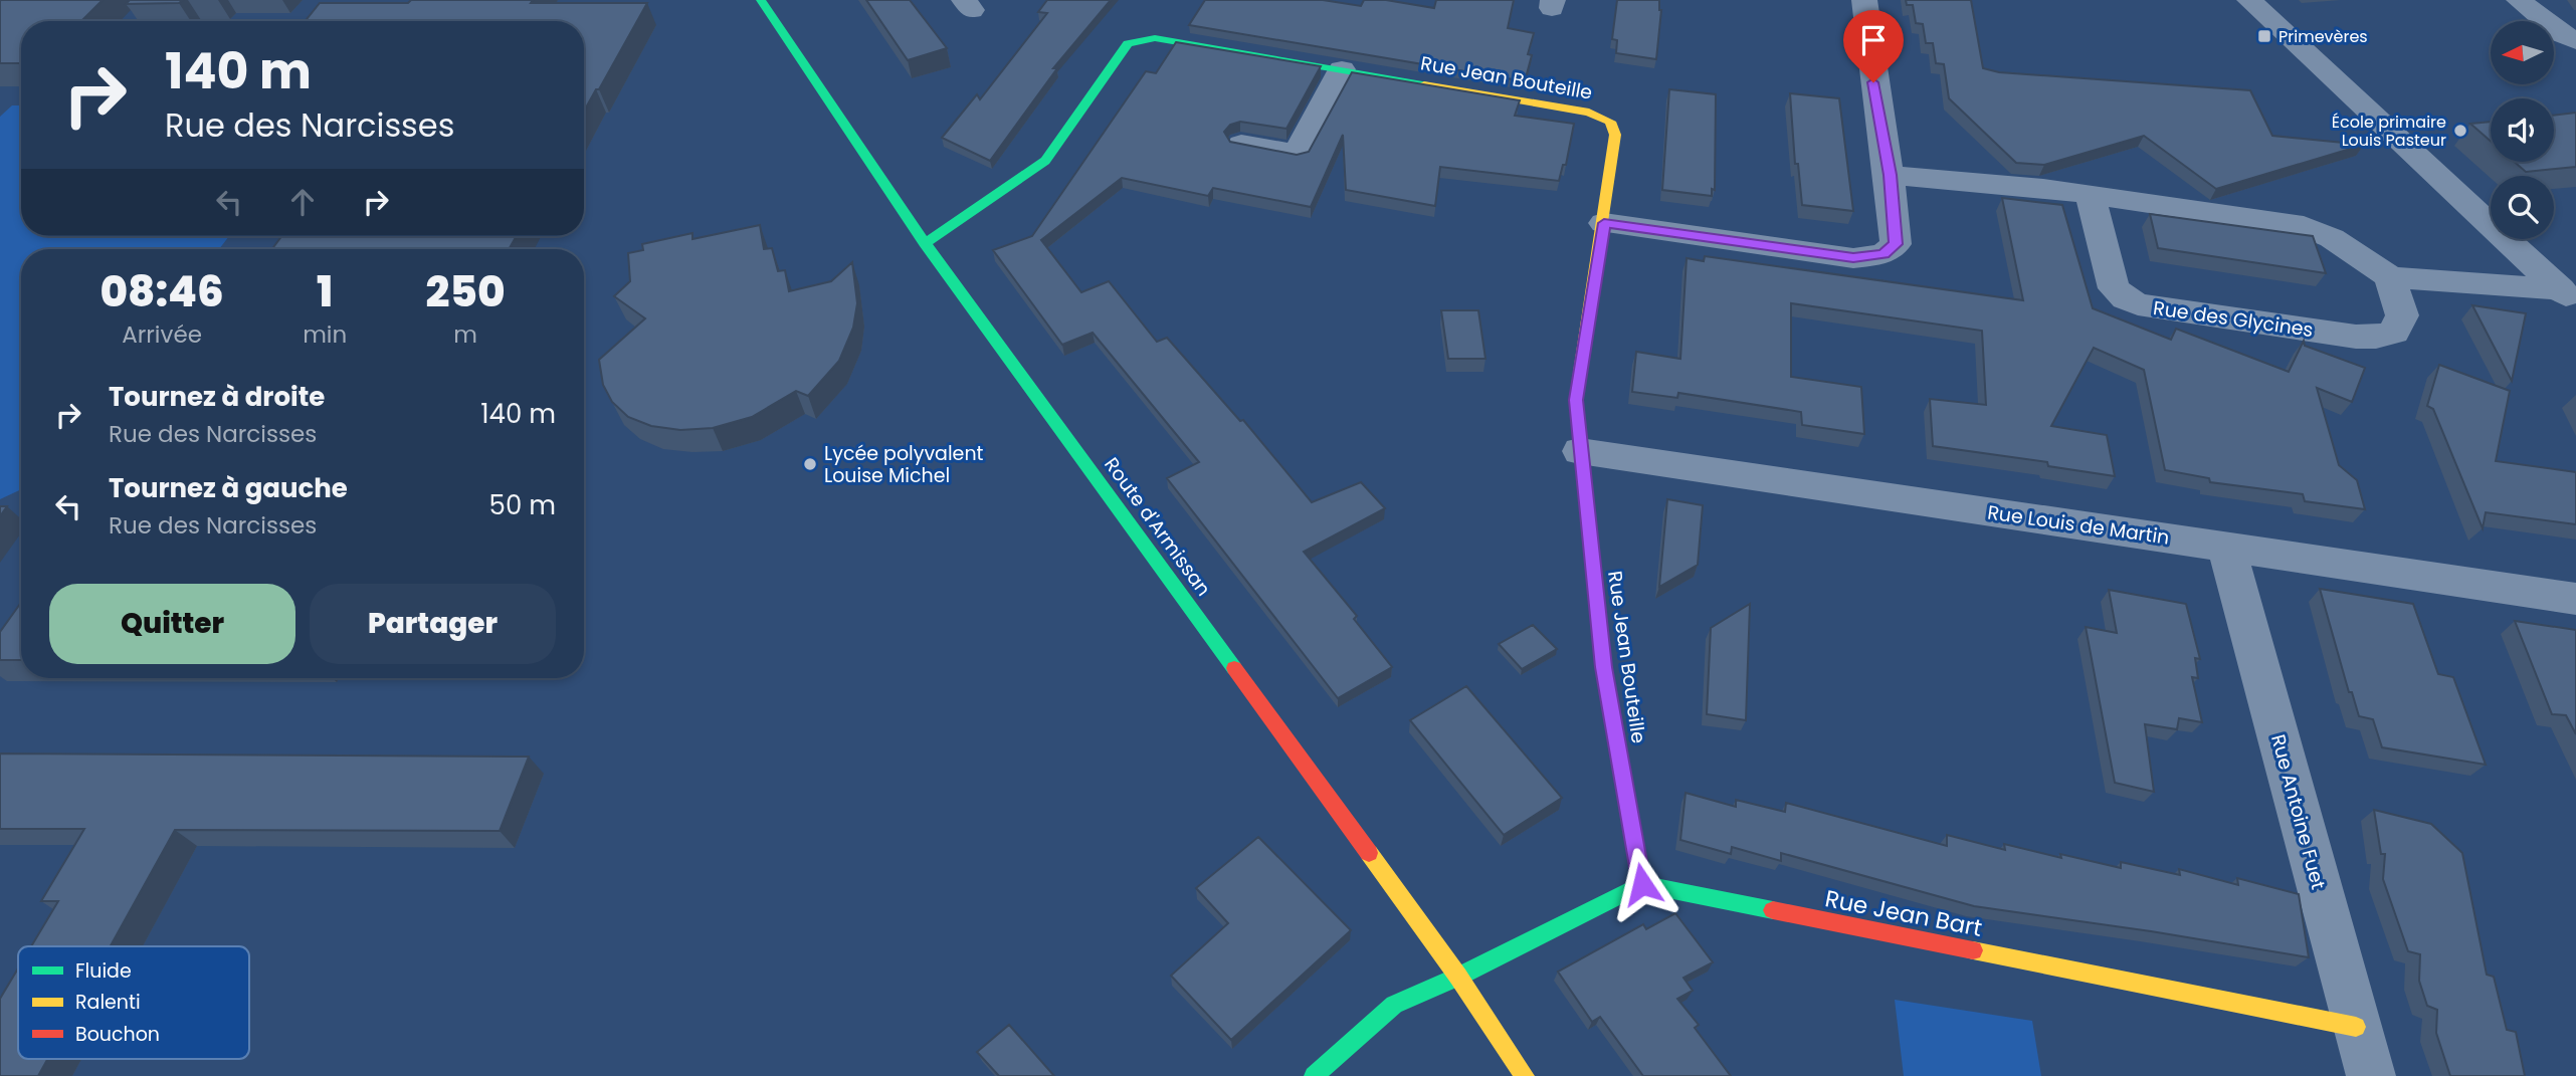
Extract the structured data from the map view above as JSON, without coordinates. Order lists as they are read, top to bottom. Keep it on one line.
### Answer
{"streets":{"street":["Rue Jean Bouteille","Rue des Glycines","Rue Louis de Martin","Route d'Armissan","Rue Antoine Fuet","Rue Jean Bart"]},"crossings":[["Rue Jean Bouteille","Rue Louis de Martin"],["Rue Jean Bouteille","Route d'Armissan"],["Rue Jean Bouteille","Rue Jean Bart"],["Rue Louis de Martin","Rue Antoine Fuet"],["Rue Antoine Fuet","Rue Jean Bart"]],"places":{"transit":["Primevères"],"other":["École primaire Louis Pasteur","Lycée polyvalent Louise Michel"]},"legend":["Fluide","Ralenti","Bouchon"],"north":"left","page":{"turn":["140 m","Rue des Narcisses"],"eta":["08:46","Arrivée","1","min","250","m"],"list":[{"name":"Tournez à droite","note":"Rue des Narcisses","value":"140 m"},{"name":"Tournez à gauche","note":"Rue des Narcisses","value":"50 m"}],"buttons":["Quitter","Partager"]}}
